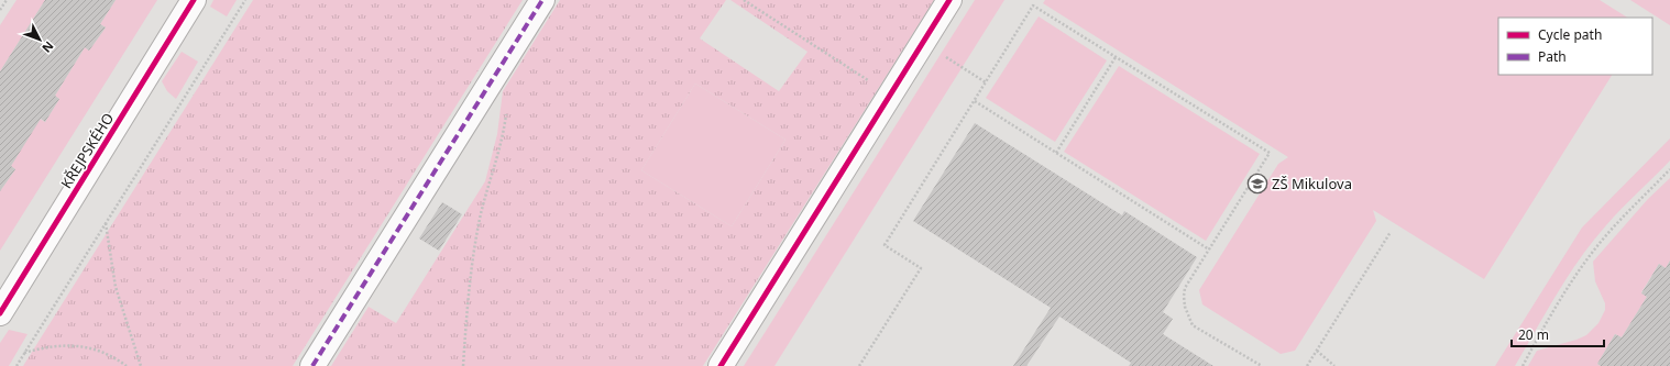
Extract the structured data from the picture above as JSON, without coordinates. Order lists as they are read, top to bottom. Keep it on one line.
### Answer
{"streets":{"street":["KŘEJPSKÉHO"]},"places":{"school or university":["ZŠ Mikulova"]},"legend":["Cycle path","Path"],"scale_bar":"20 m","north":"bottom right"}
